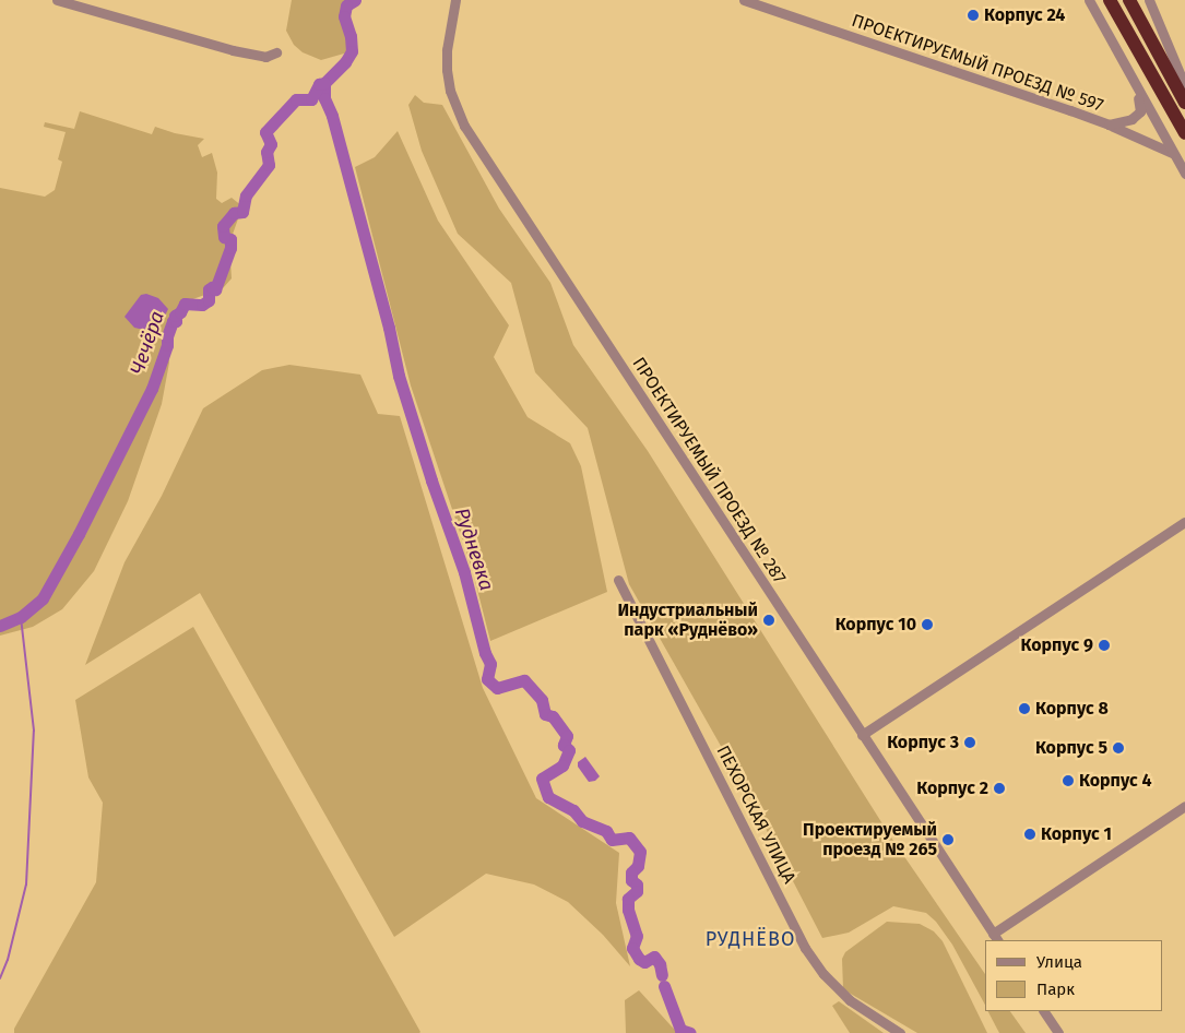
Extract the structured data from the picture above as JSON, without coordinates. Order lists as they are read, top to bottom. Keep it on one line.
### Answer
{"streets":{"street":["ПРОЕКТИРУЕМЫЙ ПРОЕЗД № 597","ПРОЕКТИРУЕМЫЙ ПРОЕЗД № 287","ПЕХОРСКАЯ УЛИЦА"]},"districts":["РУДНЁВО"],"water":["Чечёра","Рудневка"],"places":["Корпус 24","Индустриальный парк «Руднёво»","Корпус 10","Корпус 9","Корпус 8","Корпус 3","Корпус 5","Корпус 4","Корпус 2","Корпус 1","Проектируемый проезд № 265"],"legend":["Улица","Парк"]}
